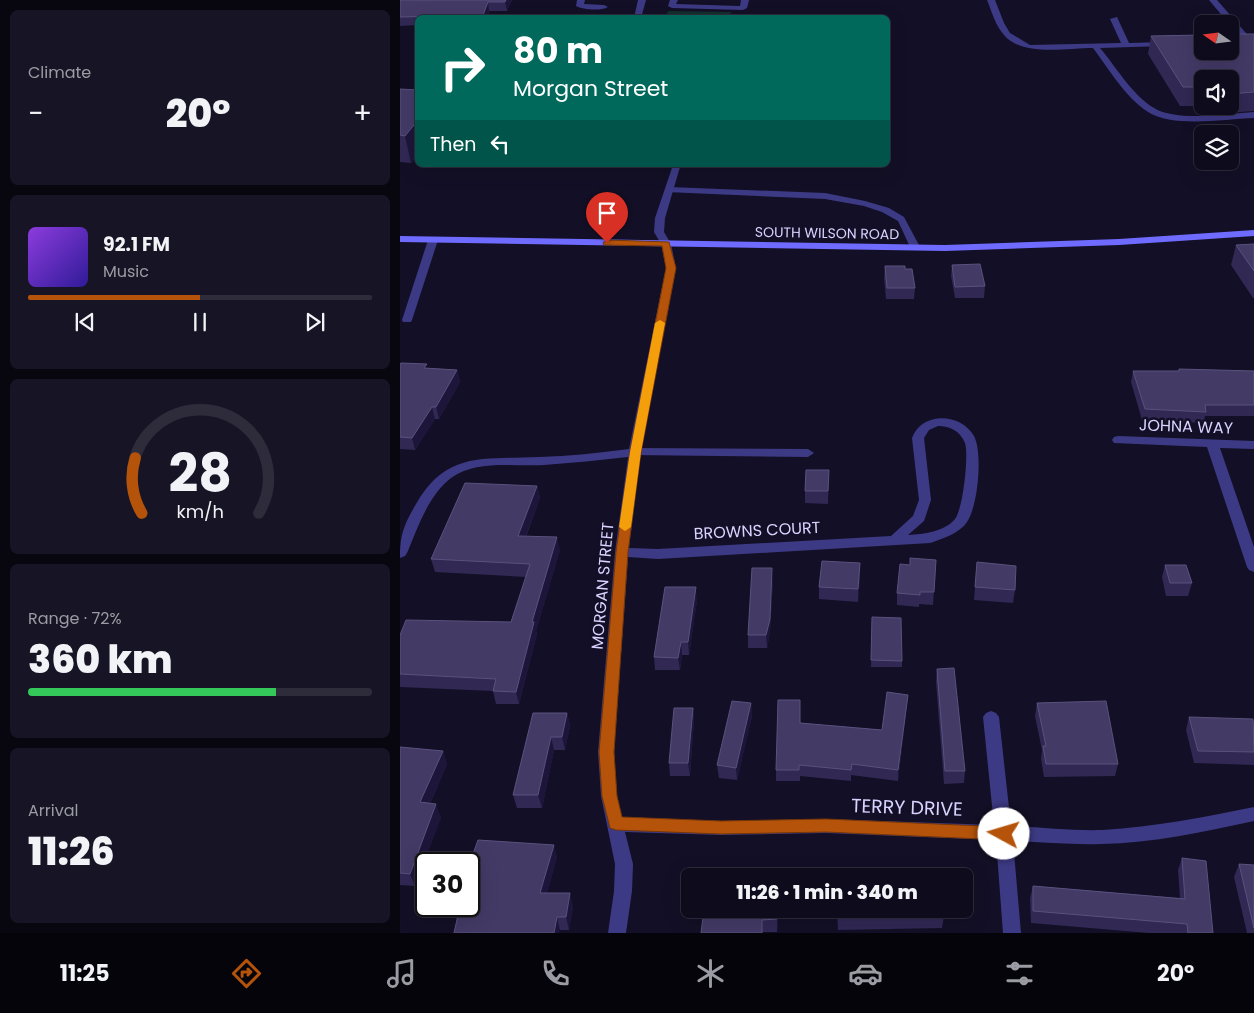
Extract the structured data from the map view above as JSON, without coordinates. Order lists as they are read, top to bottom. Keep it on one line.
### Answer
{"streets":{"main road":["SOUTH WILSON ROAD"],"street":["JOHNA WAY","BROWNS COURT","MORGAN STREET","TERRY DRIVE"]},"crossings":[["SOUTH WILSON ROAD","MORGAN STREET"],["BROWNS COURT","MORGAN STREET"],["MORGAN STREET","TERRY DRIVE"]],"north":"left","page":{"tile":["Climate",["Range · 72%","360 km"],["Arrival","11:26"]],"turn":["80 m","Morgan Street"],"heat":["−","20°","+"],"then":"Then","song":["92.1 FM","Music"],"limit":"30","trip":"11:26 · 1 min · 340 m","tabs":["11:25","20°"],"gauge":["28","km/h"]}}
